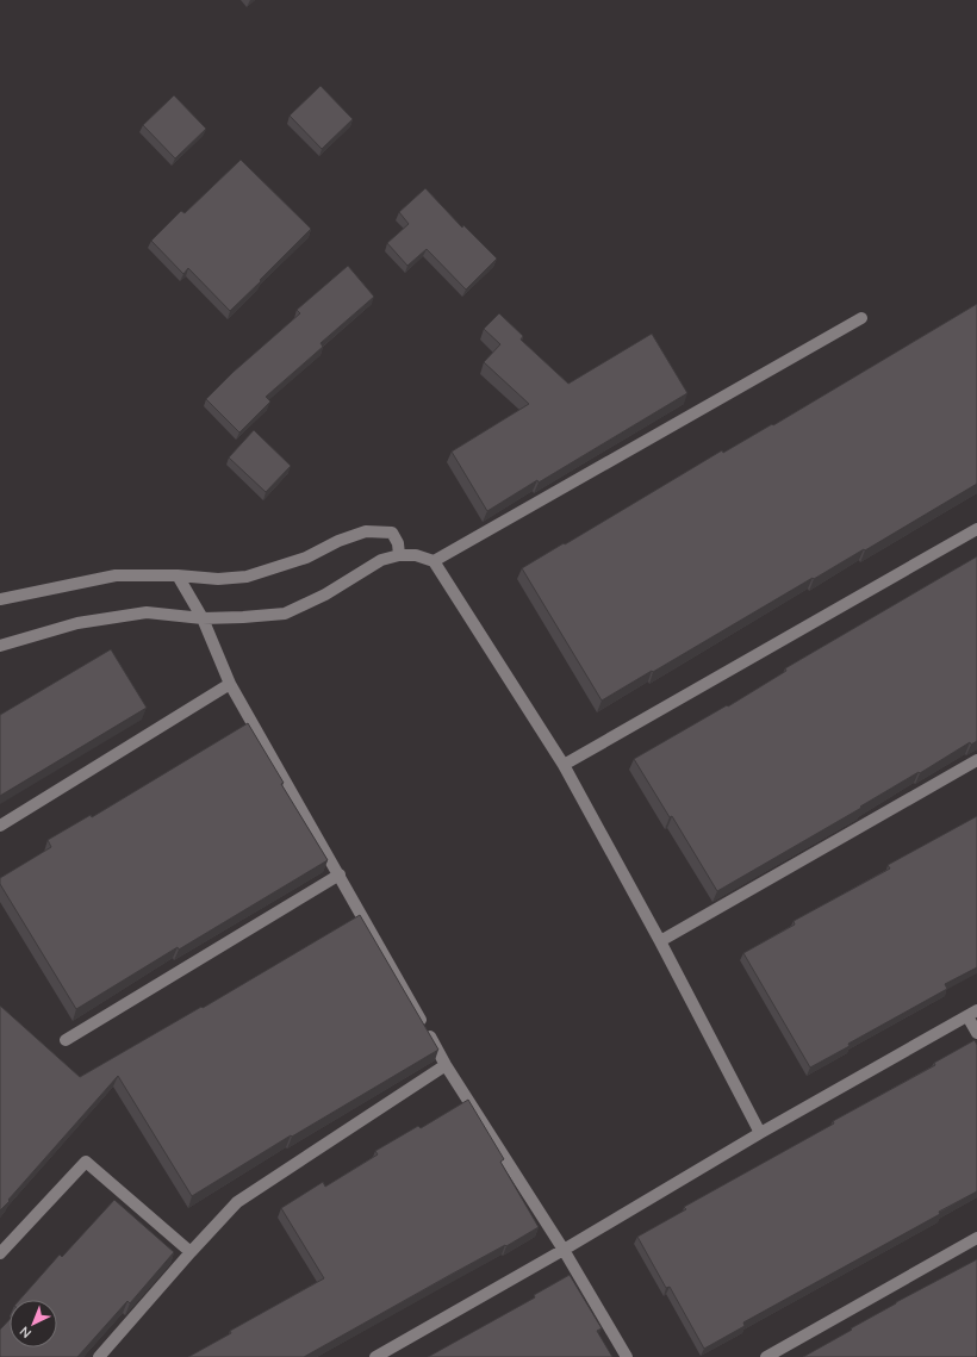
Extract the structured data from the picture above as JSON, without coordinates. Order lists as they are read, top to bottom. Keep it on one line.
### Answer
{"north":"bottom left"}
